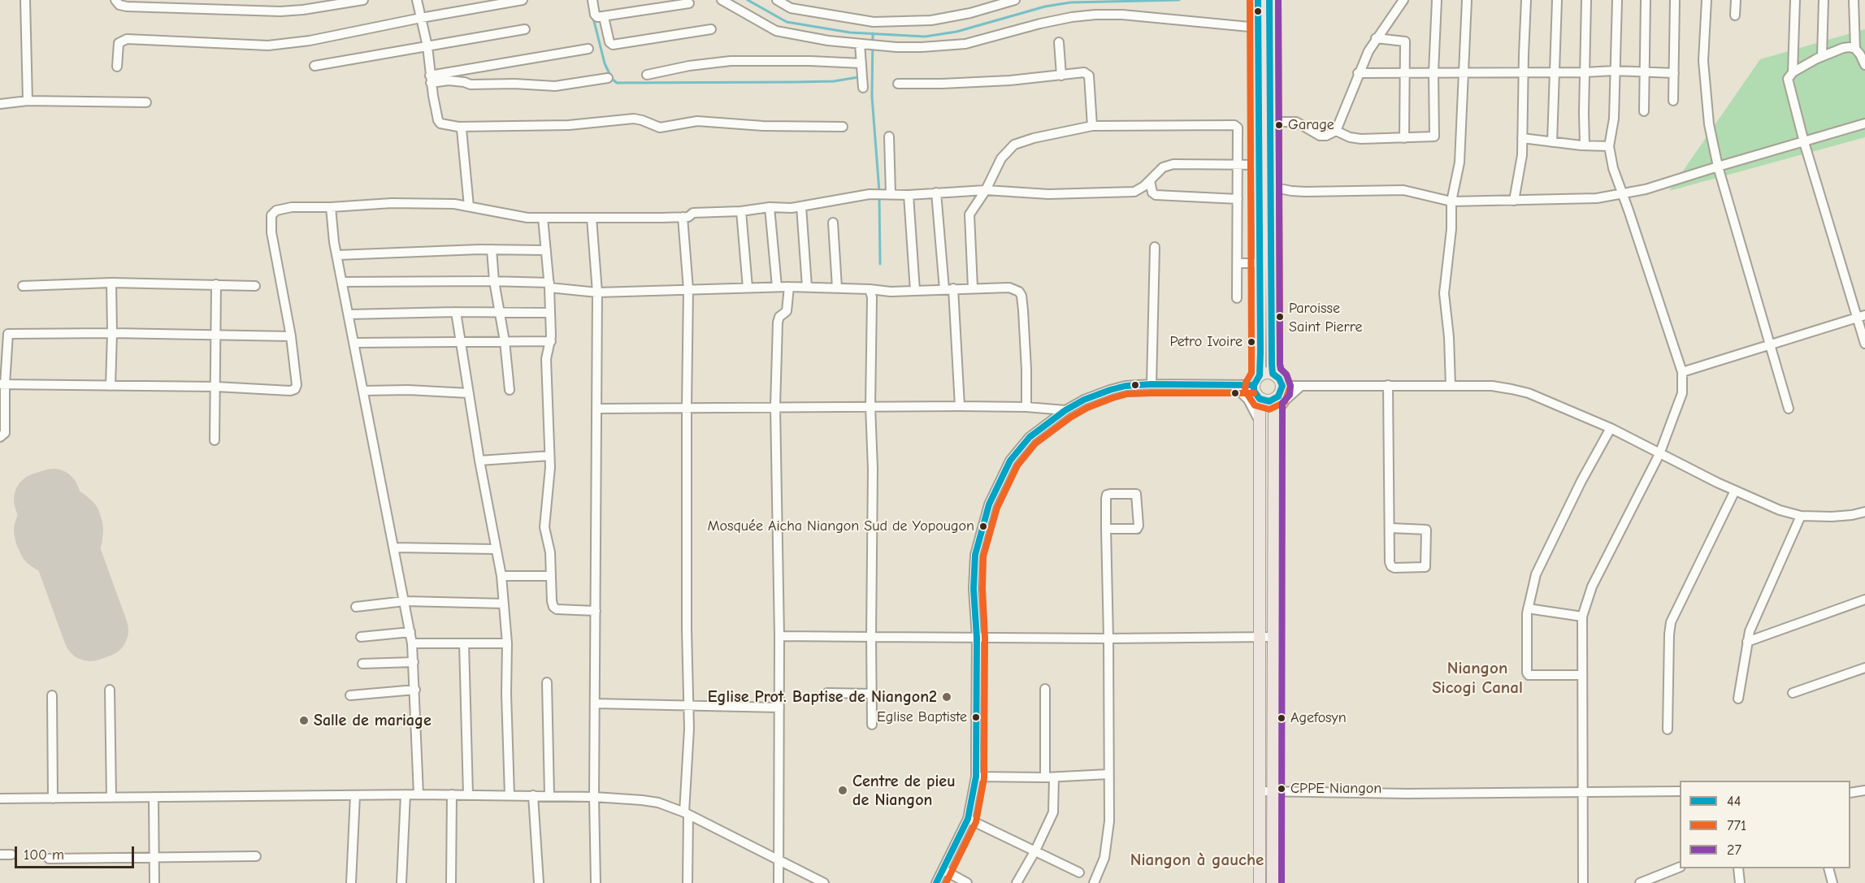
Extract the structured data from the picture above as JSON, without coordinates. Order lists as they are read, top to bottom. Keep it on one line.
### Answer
{"districts":["Niangon Sicogi Canal","Niangon à gauche"],"places":["Garage","Paroisse Saint Pierre","Petro Ivoire","Mosquée Aicha Niangon Sud de Yopougon","Eglise Prot. Baptise de Niangon2","Eglise Baptiste","Agefosyn","Salle de mariage","CPPE Niangon","Centre de pieu de Niangon"],"lines":["transit line 44","transit line 771","transit line 27"],"legend":["44","771","27"],"scale_bar":"100 m"}
